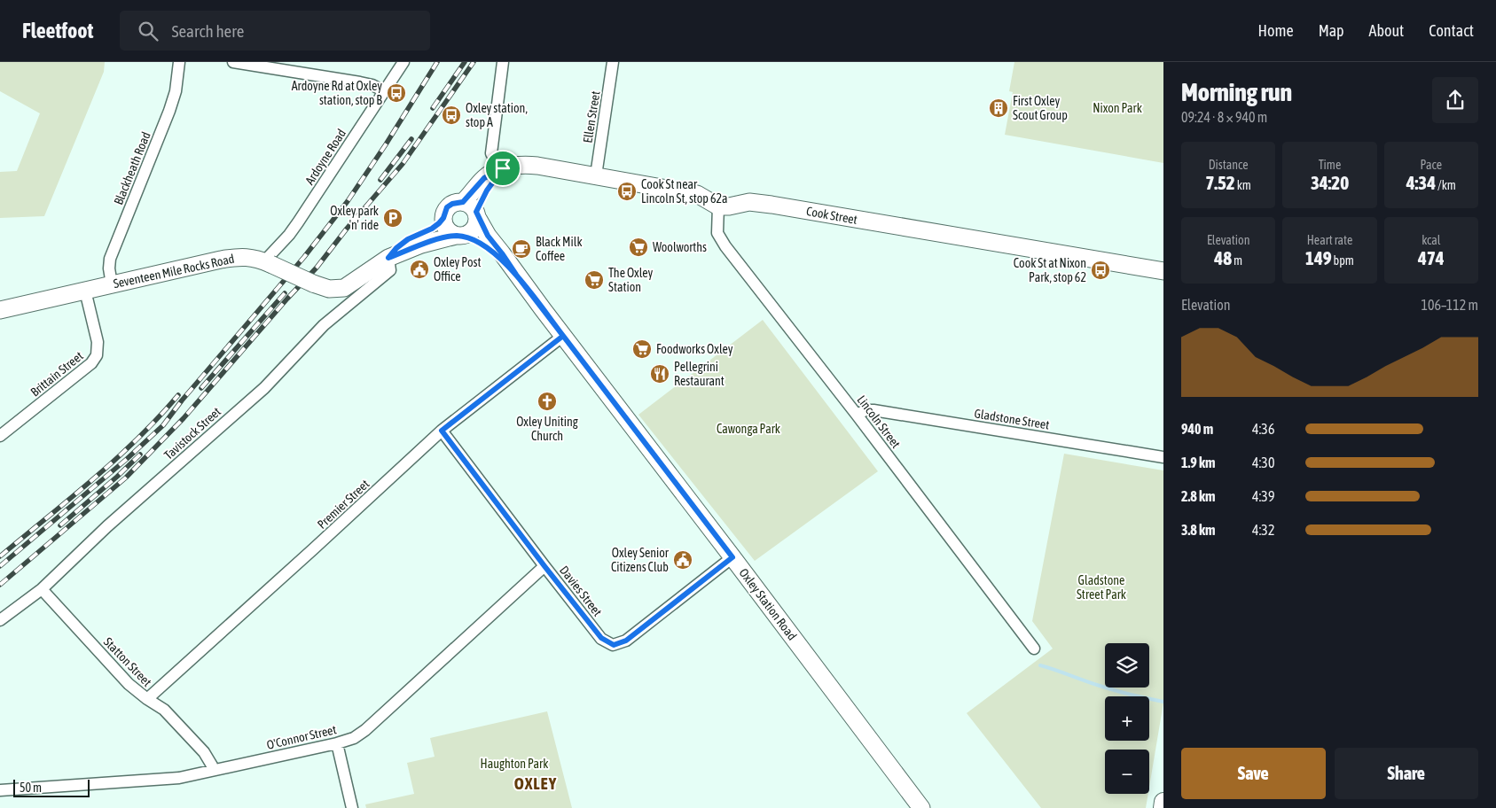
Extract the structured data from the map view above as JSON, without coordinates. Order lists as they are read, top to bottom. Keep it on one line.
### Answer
{"streets":{"main road":["Cook Street","Seventeen Mile Rocks Road","Oxley Station Road"],"street":["Ellen Street","Ardoyne Road","Blackheath Road","Brittain Street","Gladstone Street","Lincoln Street","Tavistock Street","Premier Street","Davies Street","Statton Street","O'Connor Street"]},"crossings":[["Ardoyne Road","Seventeen Mile Rocks Road"],["Blackheath Road","Seventeen Mile Rocks Road"],["Cook Street","Lincoln Street"],["Seventeen Mile Rocks Road","Brittain Street"],["Seventeen Mile Rocks Road","Tavistock Street"],["Seventeen Mile Rocks Road","Oxley Station Road"],["Gladstone Street","Lincoln Street"],["Tavistock Street","Statton Street"],["Premier Street","Davies Street"],["Premier Street","Oxley Station Road"],["Premier Street","Statton Street"],["Davies Street","Oxley Station Road"],["Davies Street","O'Connor Street"],["Statton Street","O'Connor Street"]],"districts":["OXLEY"],"parks":["Nixon Park","Cawonga Park","Gladstone Street Park","Haughton Park"],"places":{"bus stop":["Ardoyne Rd at Oxley station, stop B","Oxley station, stop A","Cook St near Lincoln St, stop 62a","Cook St at Nixon Park, stop 62"],"building":["First Oxley Scout Group"],"parking":["Oxley park 'n' ride"],"supermarket":["Woolworths","The Oxley Station","Foodworks Oxley"],"cafe":["Black Milk Coffee"],"public building":["Oxley Post Office","Oxley Senior Citizens Club"],"restaurant":["Pellegrini Restaurant"],"church":["Oxley Uniting Church"]},"scale_bar":"50 m","page":{"header":"Fleetfoot","search":"Search here","nav":["Home","Map","About","Contact"],"heading":["Morning run","09:24 · 8 × 940 m"],"stats":[["Distance","7.52 km"],["Time","34:20"],["Pace","4:34 /km"],["Elevation","48 m"],["Heart rate","149 bpm"],["kcal","474"]],"chart":["Elevation","106–112 m"],"list":[{"name":"940 m","note":"4:36"},{"name":"1.9 km","note":"4:30"},{"name":"2.8 km","note":"4:39"},{"name":"3.8 km","note":"4:32"}],"map_buttons":["+","−"],"buttons":["Save","Share"],"scale":"50 m"}}
